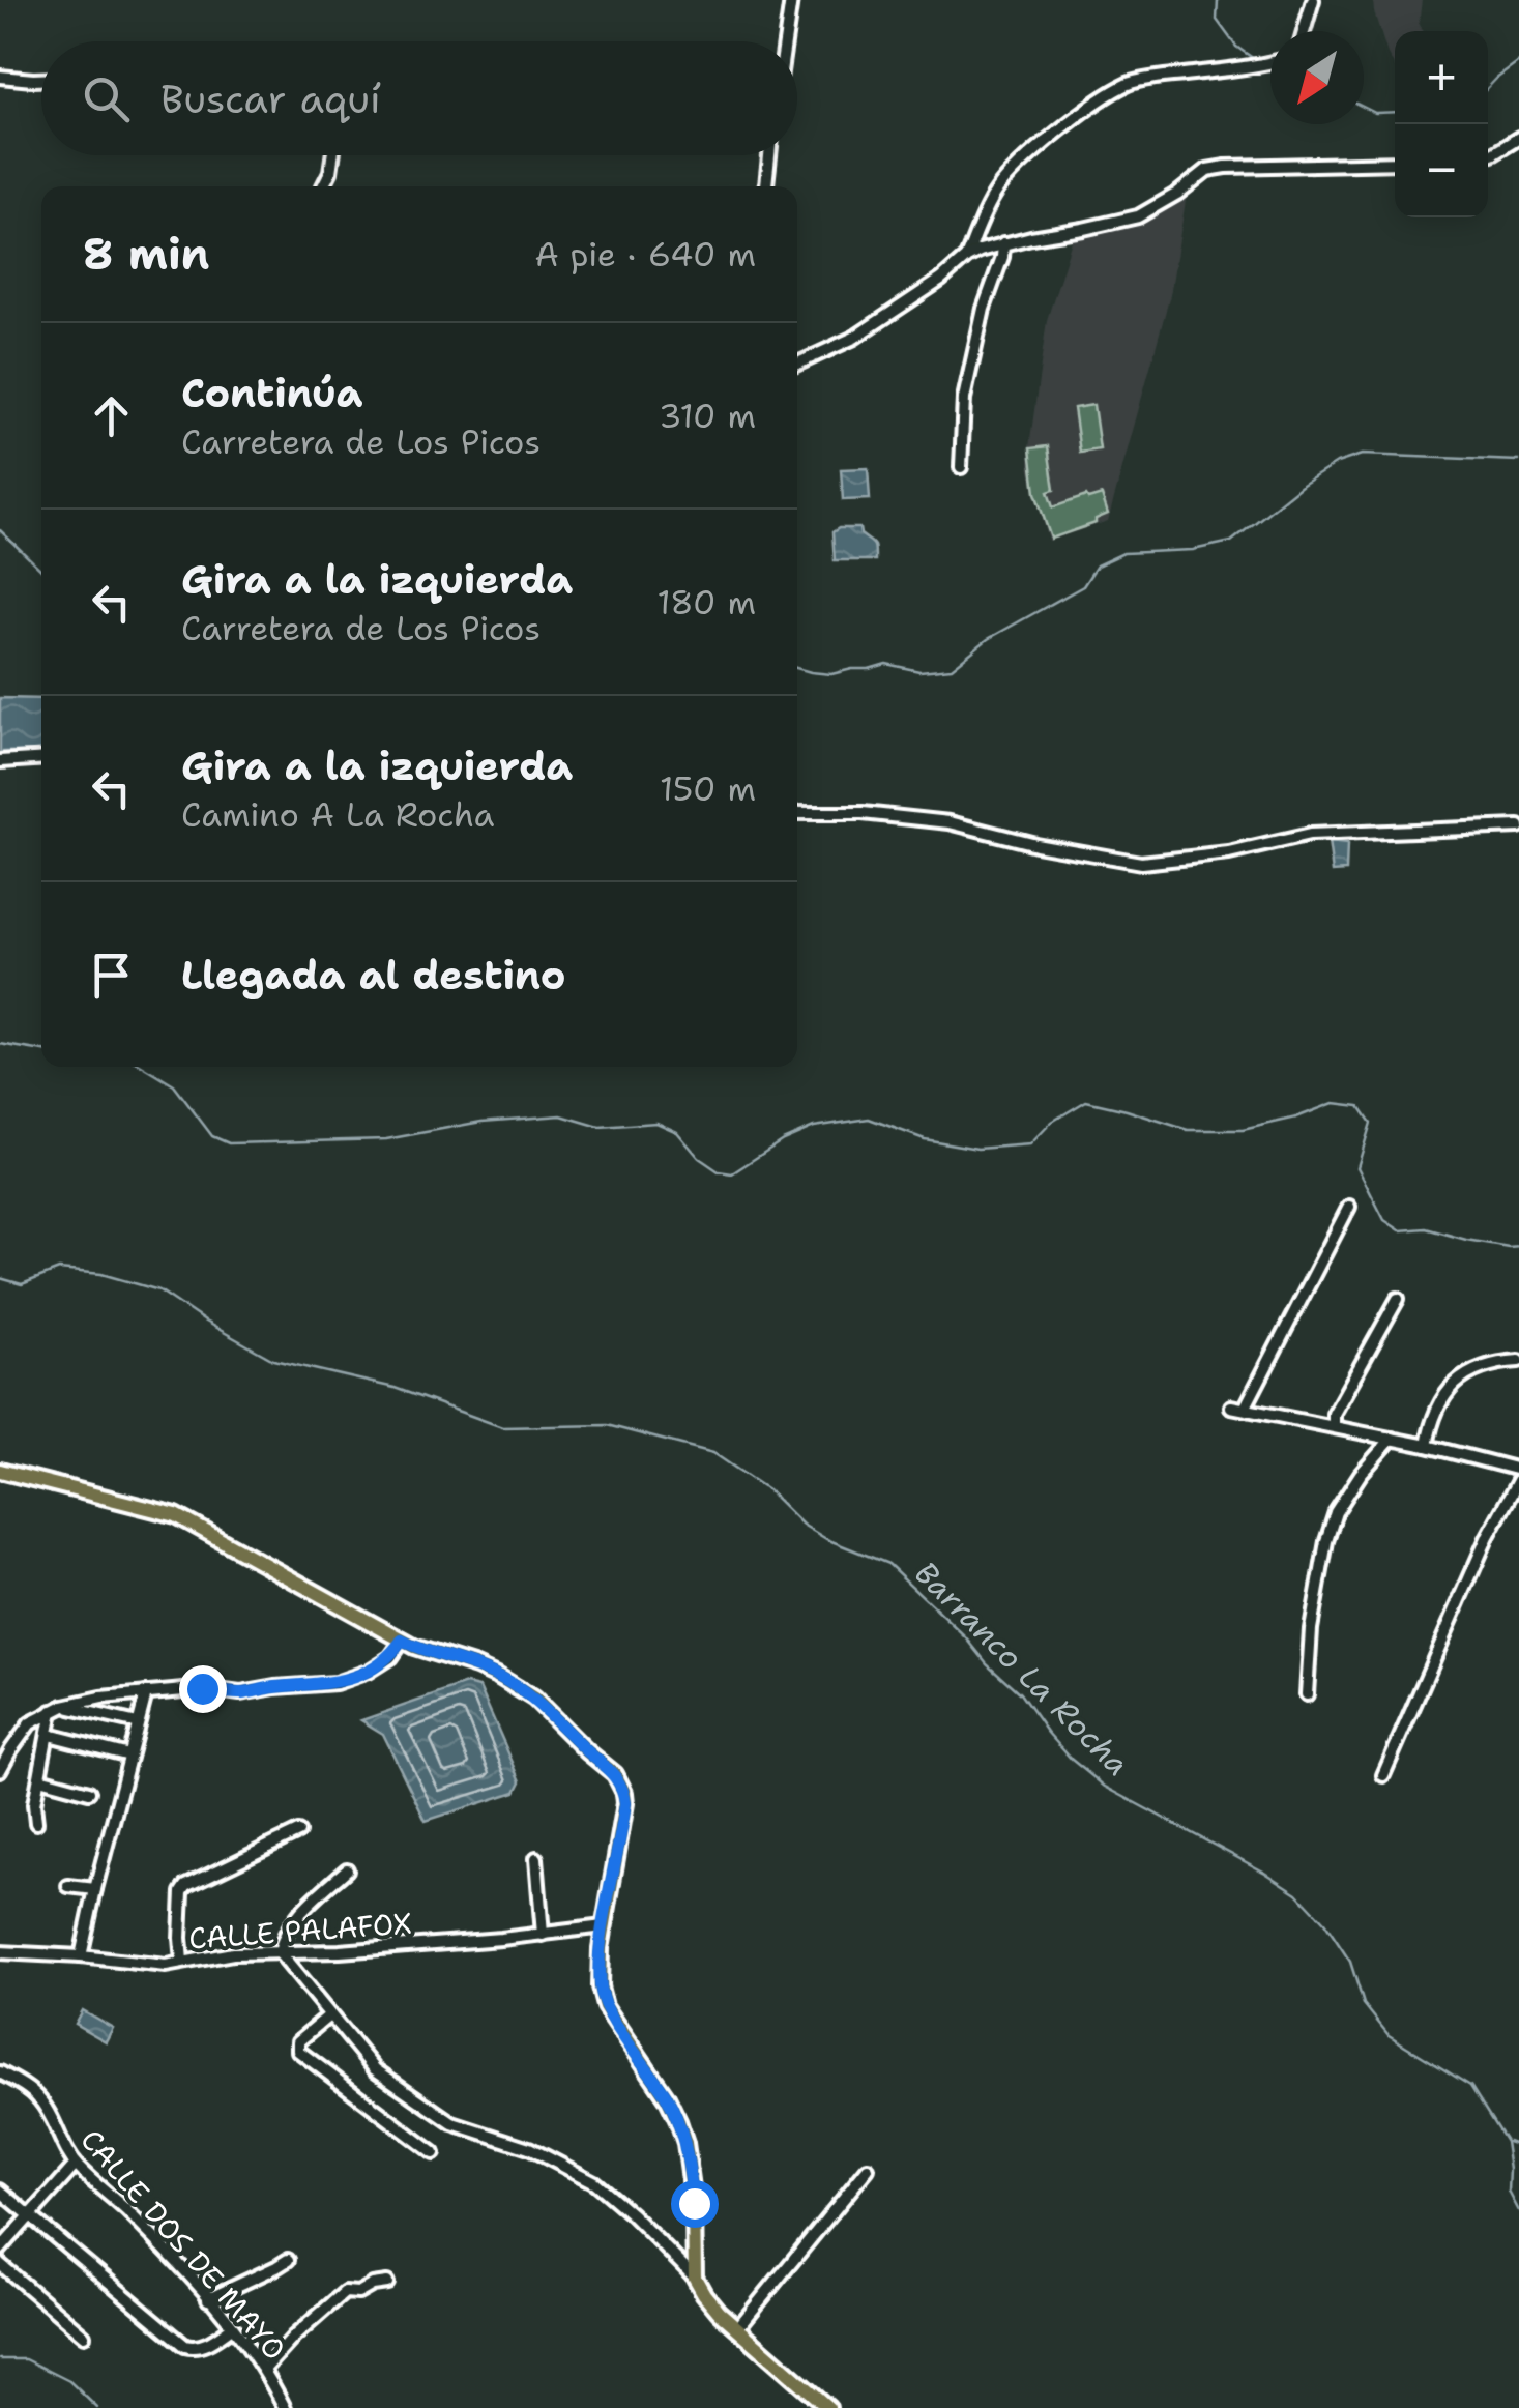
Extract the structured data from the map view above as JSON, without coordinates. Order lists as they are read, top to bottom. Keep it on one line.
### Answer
{"streets":{"street":["CALLE PALAFOX","CALLE DOS DE MAYO"]},"water":["Barranco La Rocha"],"north":"bottom left","page":{"map_buttons":["+","−"],"search":"Buscar aquí","heading":["8 min","A pie · 640 m"],"list":[["Continúa","Carretera de Los Picos","310 m"],["Gira a la izquierda","Carretera de Los Picos","180 m"],["Gira a la izquierda","Camino A La Rocha","150 m"],"Llegada al destino"]}}
